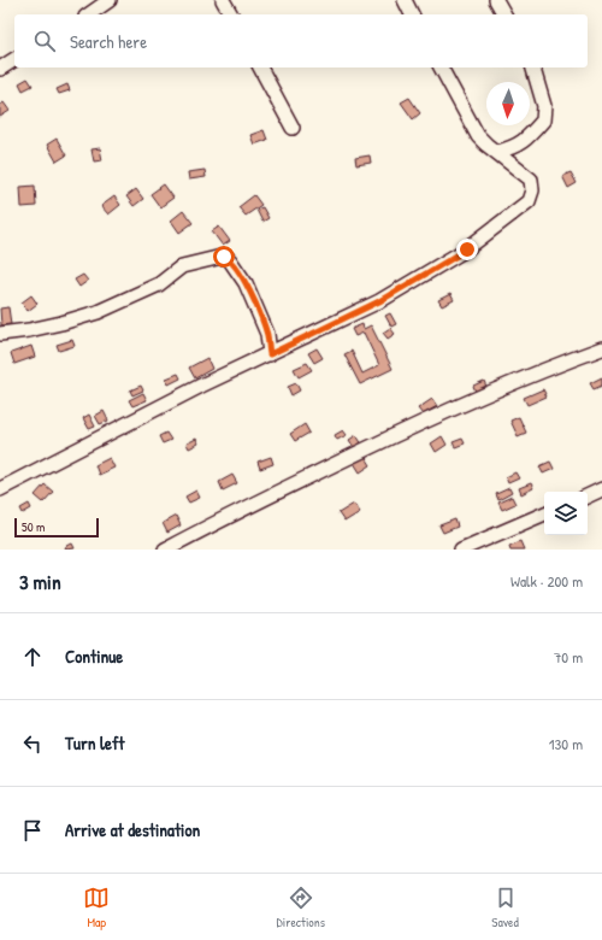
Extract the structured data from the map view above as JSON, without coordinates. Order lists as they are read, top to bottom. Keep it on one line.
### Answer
{"scale_bar":"50 m","north":"bottom","page":{"search":"Search here","scale":"50 m","heading":["3 min","Walk · 200 m"],"list":[["Continue","70 m"],["Turn left","130 m"],"Arrive at destination"],"nav":["Map","Directions","Saved"]}}
